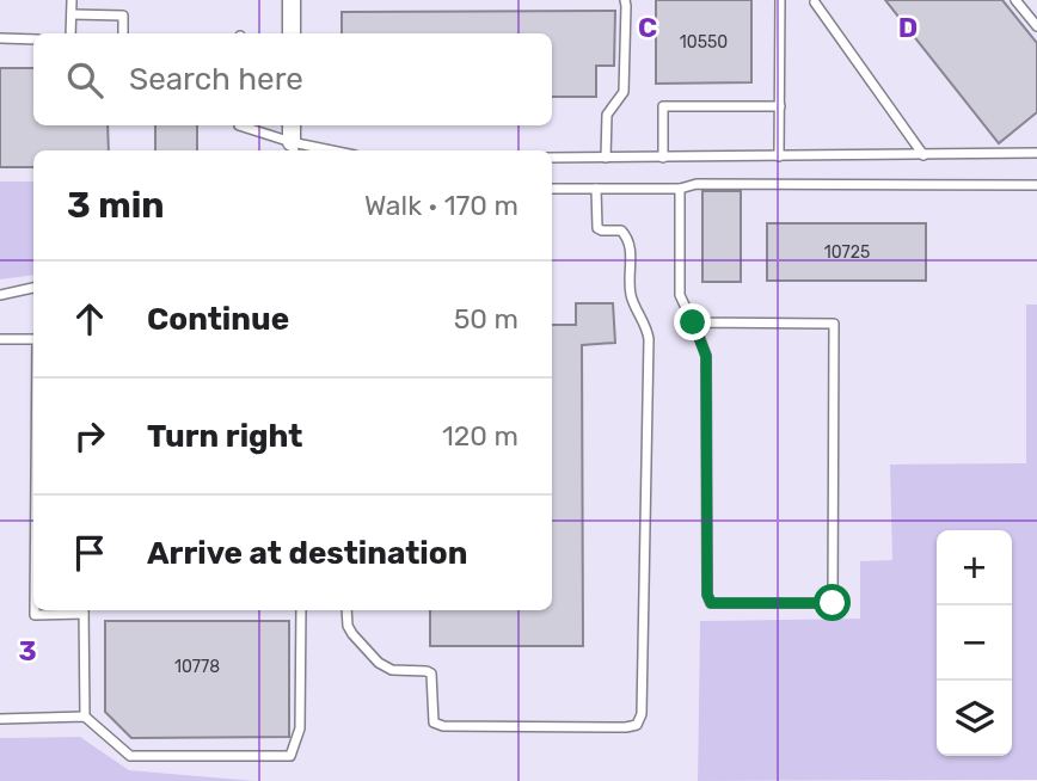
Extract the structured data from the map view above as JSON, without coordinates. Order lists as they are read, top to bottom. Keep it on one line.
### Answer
{"house_numbers":["10550","10725","10778"],"page":{"search":"Search here","heading":["3 min","Walk · 170 m"],"list":[["Continue","50 m"],["Turn right","120 m"],"Arrive at destination"],"map_buttons":["+","−"]},"grid":{"columns":["C","D"],"rows":["3"]}}
